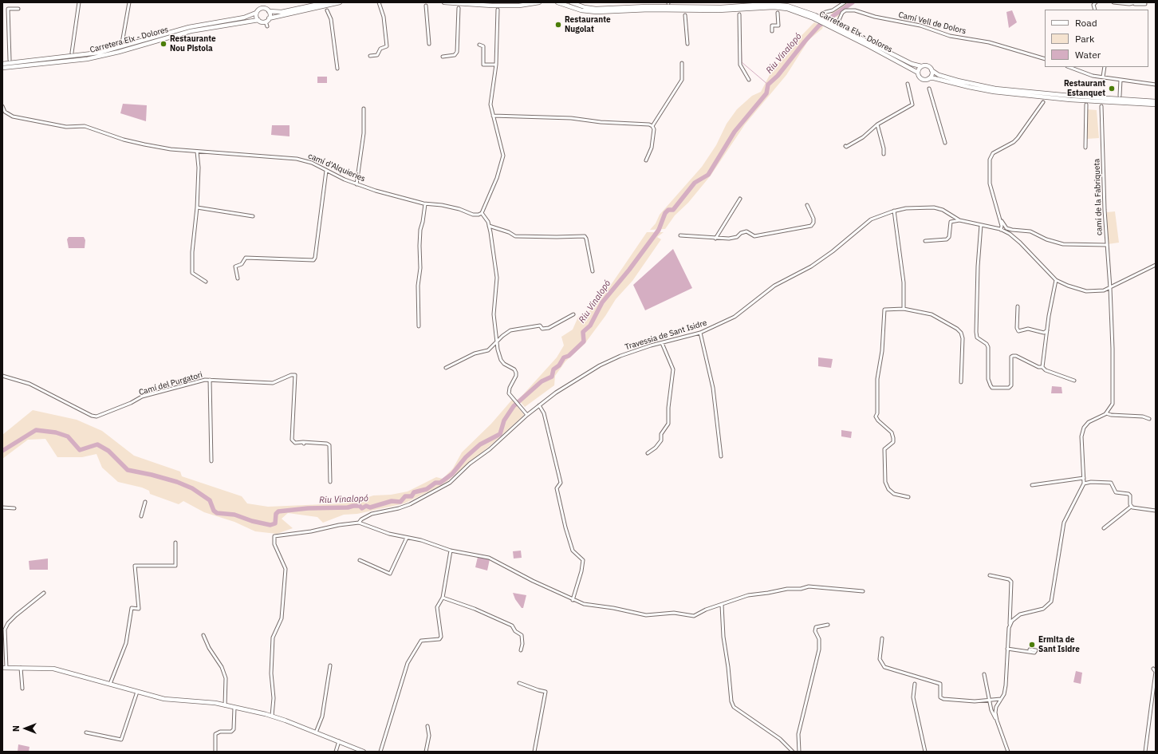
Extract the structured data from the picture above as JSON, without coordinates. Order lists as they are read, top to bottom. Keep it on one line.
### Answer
{"streets":{"main road":["Carretera Elx - Dolores"],"street":["Camí Vell de Dolors","camí d'Alquieries","camí de la Fabriqueta","Travessia de Sant Isidre","Camí del Purgatori"]},"crossings":[["camí de la Fabriqueta","Travessia de Sant Isidre"]],"water":["Riu Vinalopó"],"places":["Restaurante Nugolat","Restaurante Nou Pistola","Restaurant Estanquet","Ermita de Sant Isidre"],"legend":["Road","Park","Water"],"north":"left"}
